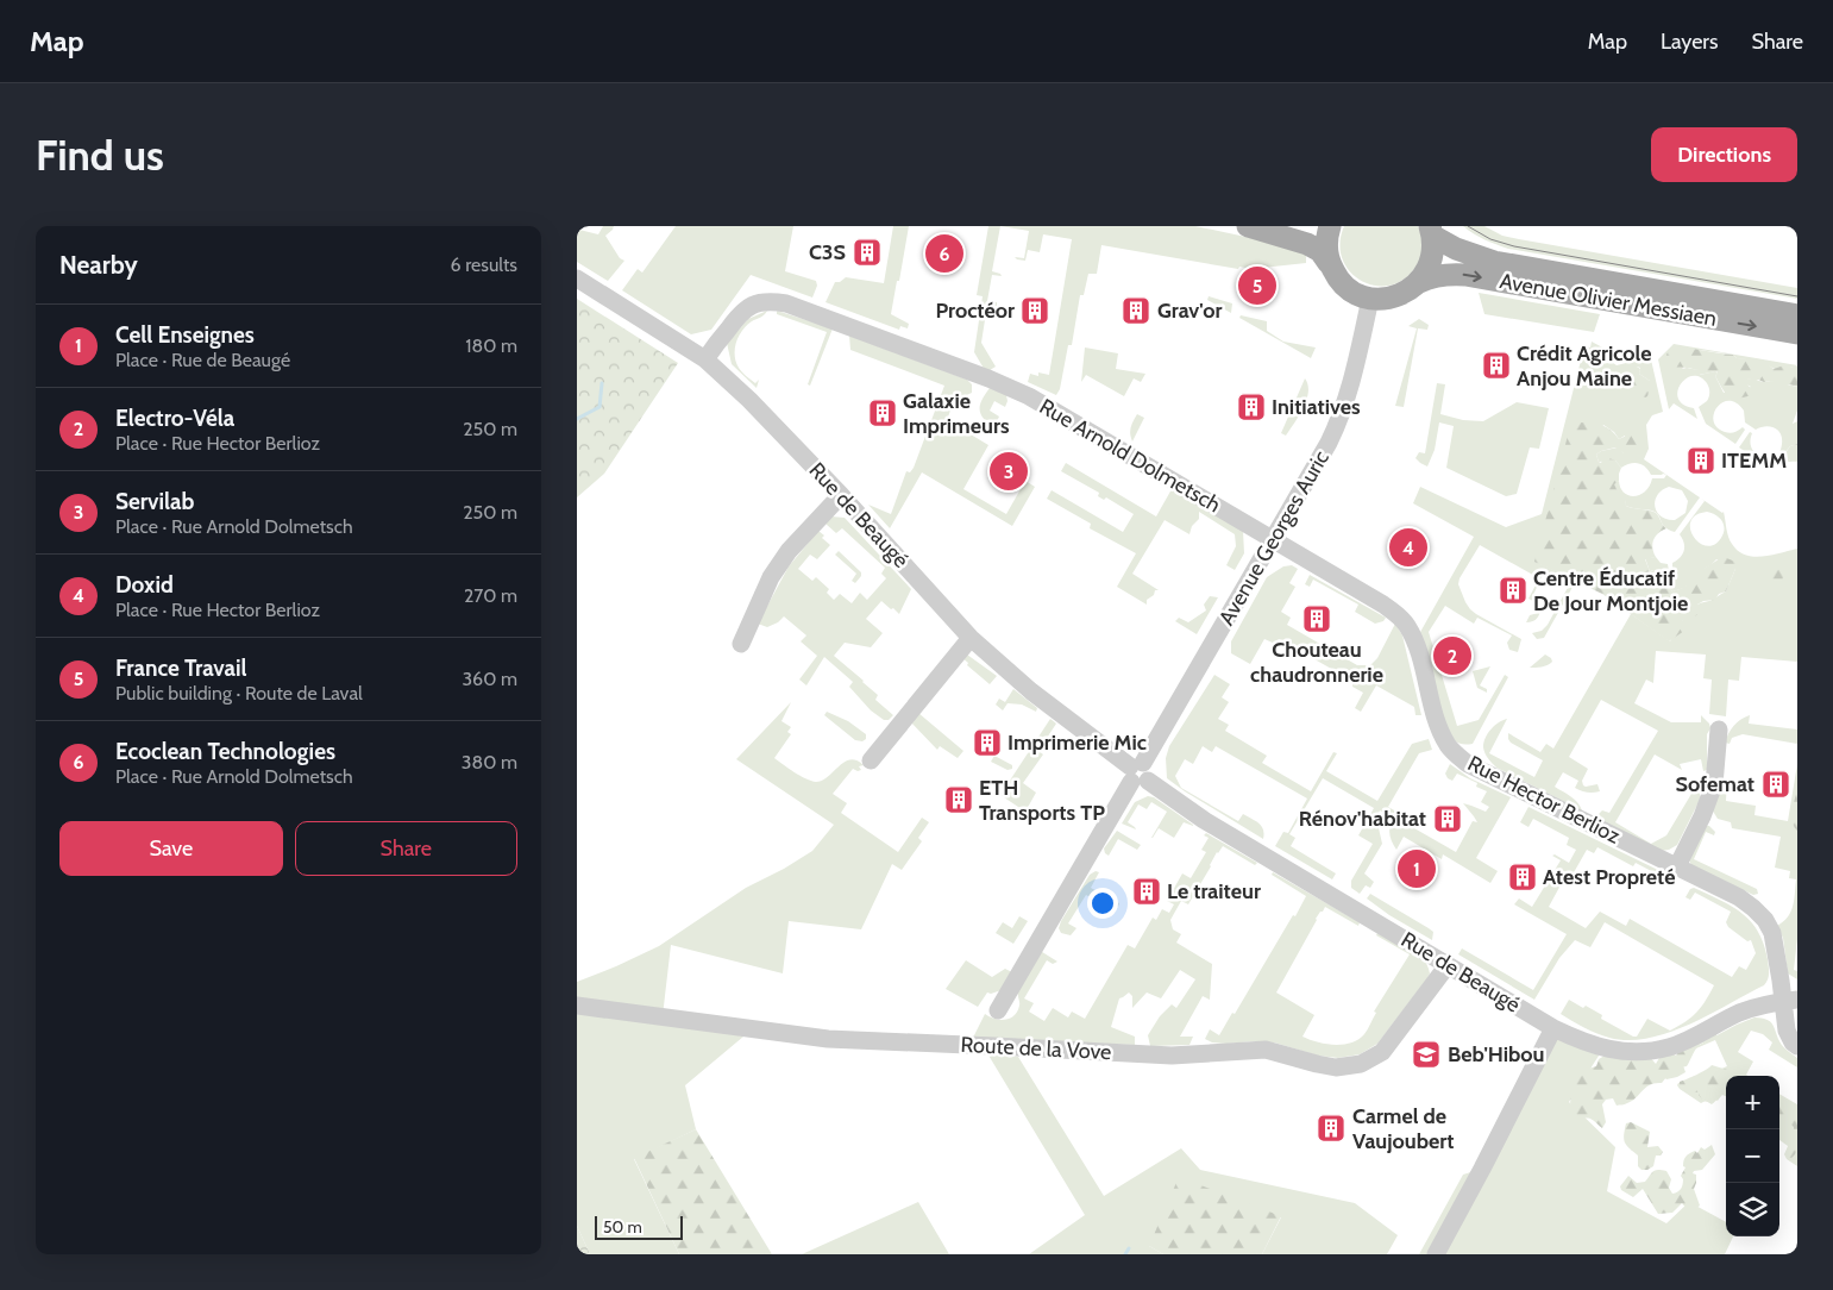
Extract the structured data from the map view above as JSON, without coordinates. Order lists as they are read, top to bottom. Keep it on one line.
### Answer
{"streets":{"main road":["Avenue Olivier Messiaen"],"street":["Rue Arnold Dolmetsch","Rue de Beaugé","Avenue Georges Auric","Rue Hector Berlioz","Route de la Vove"]},"crossings":[["Avenue Olivier Messiaen","Avenue Georges Auric"],["Rue Arnold Dolmetsch","Rue de Beaugé"],["Rue Arnold Dolmetsch","Avenue Georges Auric"],["Rue Arnold Dolmetsch","Rue Hector Berlioz"],["Rue de Beaugé","Avenue Georges Auric"],["Rue de Beaugé","Rue Hector Berlioz"],["Rue de Beaugé","Route de la Vove"],["Avenue Georges Auric","Rue Hector Berlioz"]],"places":{"building":["C3S","Proctéor","Grav'or","Crédit Agricole Anjou Maine","Initiatives","Galaxie Imprimeurs","ITEMM","Centre Éducatif De Jour Montjoie","Chouteau chaudronnerie","Imprimerie Mic","Sofemat","ETH Transports TP","Rénov'habitat","Atest Propreté","Le traiteur","Carmel de Vaujoubert"],"school or university":["Beb'Hibou"]},"scale_bar":"50 m","page":{"header":"Map","nav":["Map","Layers","Share"],"buttons":["Directions",["Save","Share"]],"title":"Find us","heading":["Nearby","6 results"],"pins":["6","5","3","4","2","1"],"list":[{"mark":"1","name":"Cell Enseignes","note":"Place · Rue de Beaugé","value":"180 m"},{"mark":"2","name":"Electro-Véla","note":"Place · Rue Hector Berlioz","value":"250 m"},{"mark":"3","name":"Servilab","note":"Place · Rue Arnold Dolmetsch","value":"250 m"},{"mark":"4","name":"Doxid","note":"Place · Rue Hector Berlioz","value":"270 m"},{"mark":"5","name":"France Travail","note":"Public building · Route de Laval","value":"360 m"},{"mark":"6","name":"Ecoclean Technologies","note":"Place · Rue Arnold Dolmetsch","value":"380 m"}],"map_buttons":["+","−"],"scale":"50 m"}}
